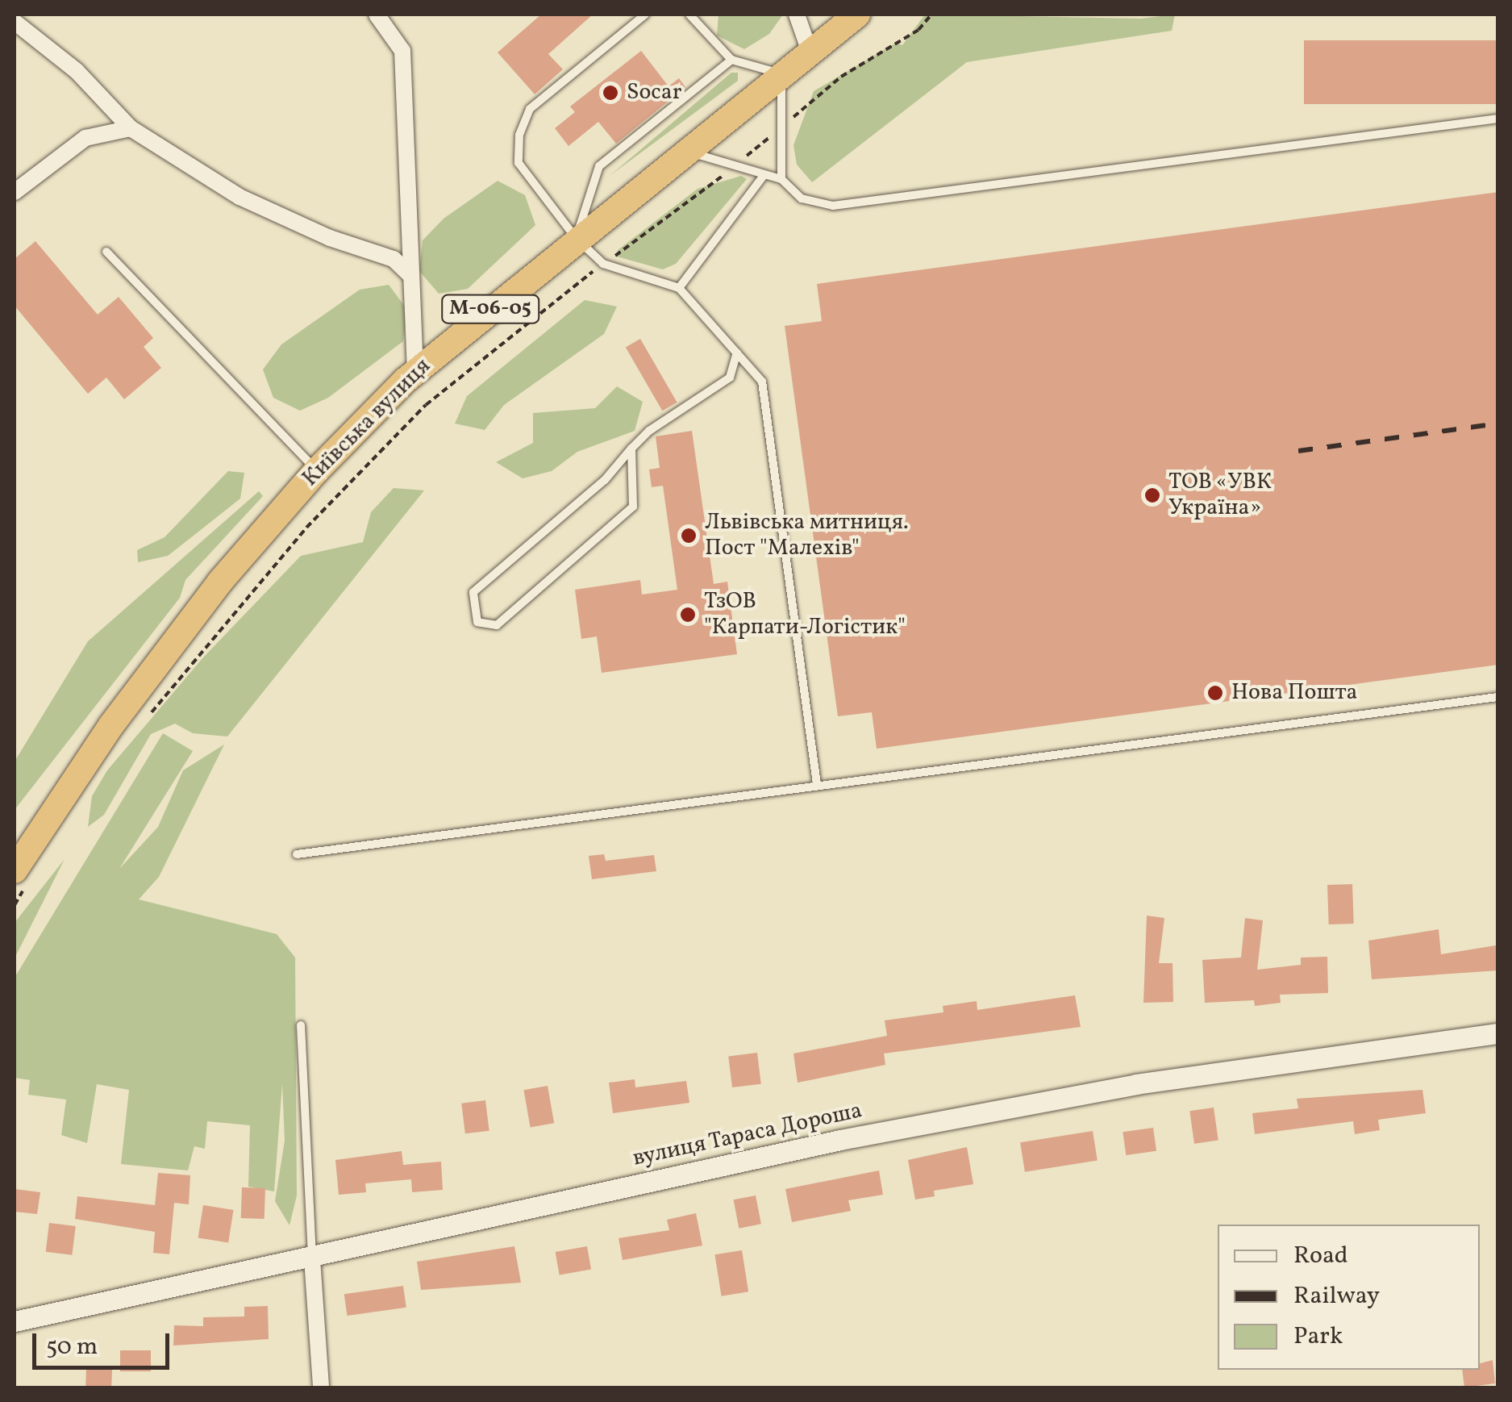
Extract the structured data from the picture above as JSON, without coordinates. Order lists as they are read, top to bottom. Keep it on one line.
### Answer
{"streets":{"highway":["М-06-05","Київська вулиця"],"street":["вулиця Тараса Дороша"]},"places":["Socar","ТОВ «УВК Україна»","Львівська митниця. Пост \"Малехів\"","ТзОВ \"Карпати-Логістик\"","Нова Пошта"],"legend":["Road","Railway","Park"],"scale_bar":"50 m"}
